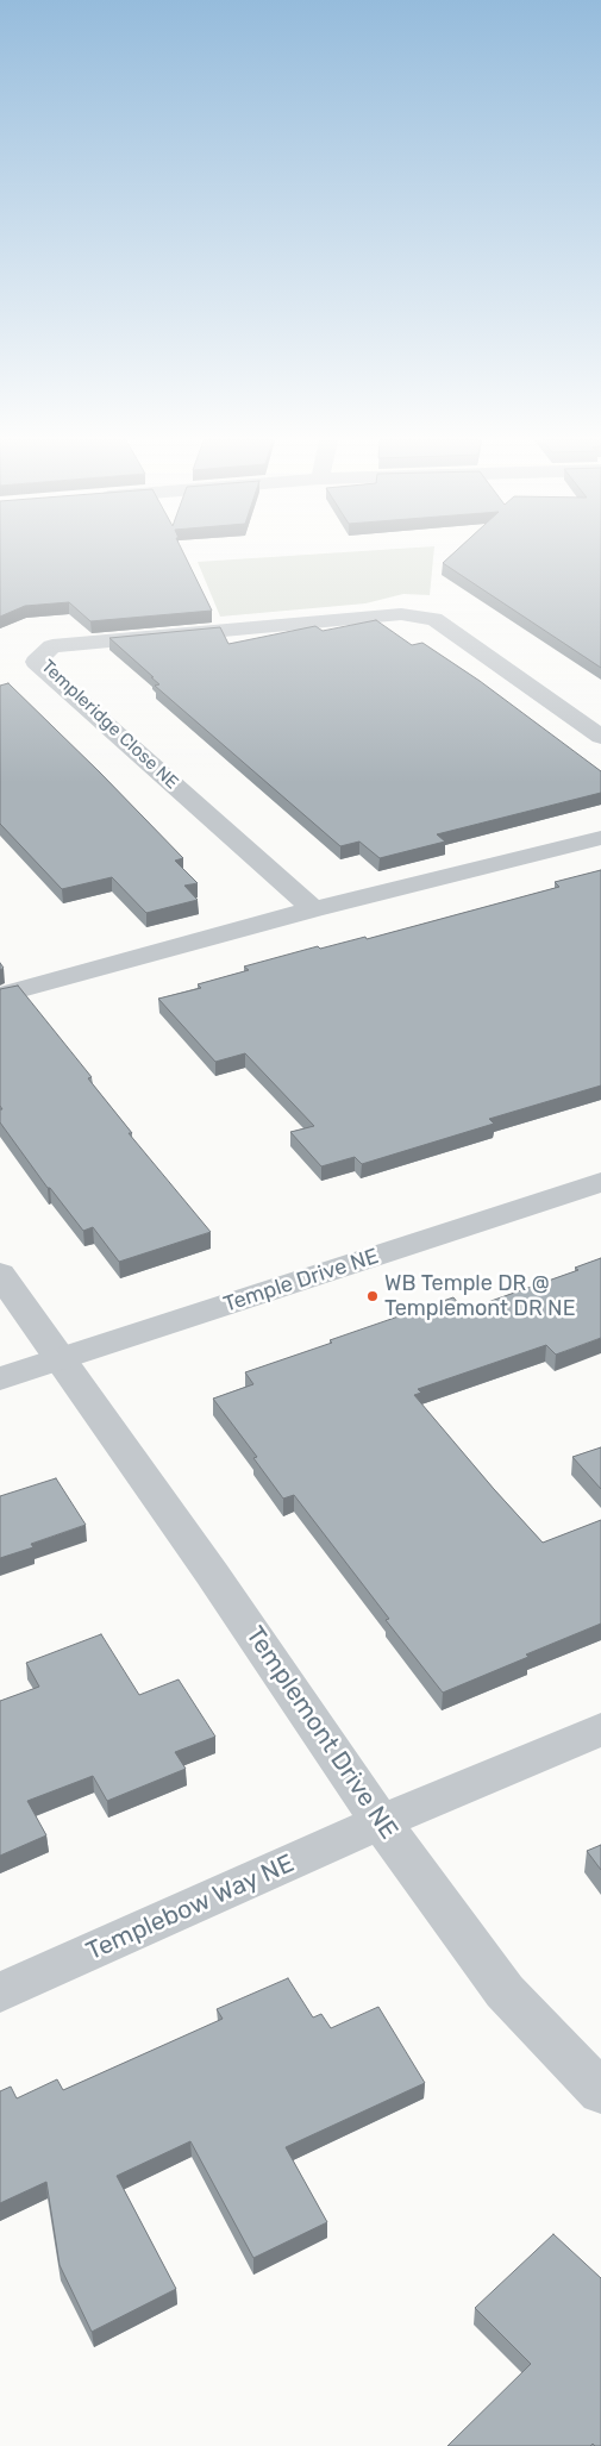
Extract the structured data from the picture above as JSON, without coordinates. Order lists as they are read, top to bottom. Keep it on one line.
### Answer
{"streets":{"street":["Templeridge Close NE","Temple Drive NE","Templemont Drive NE","Templebow Way NE"]},"crossings":[["Temple Drive NE","Templemont Drive NE"],["Templemont Drive NE","Templebow Way NE"]],"places":["WB Temple DR @ Templemont DR NE"]}
